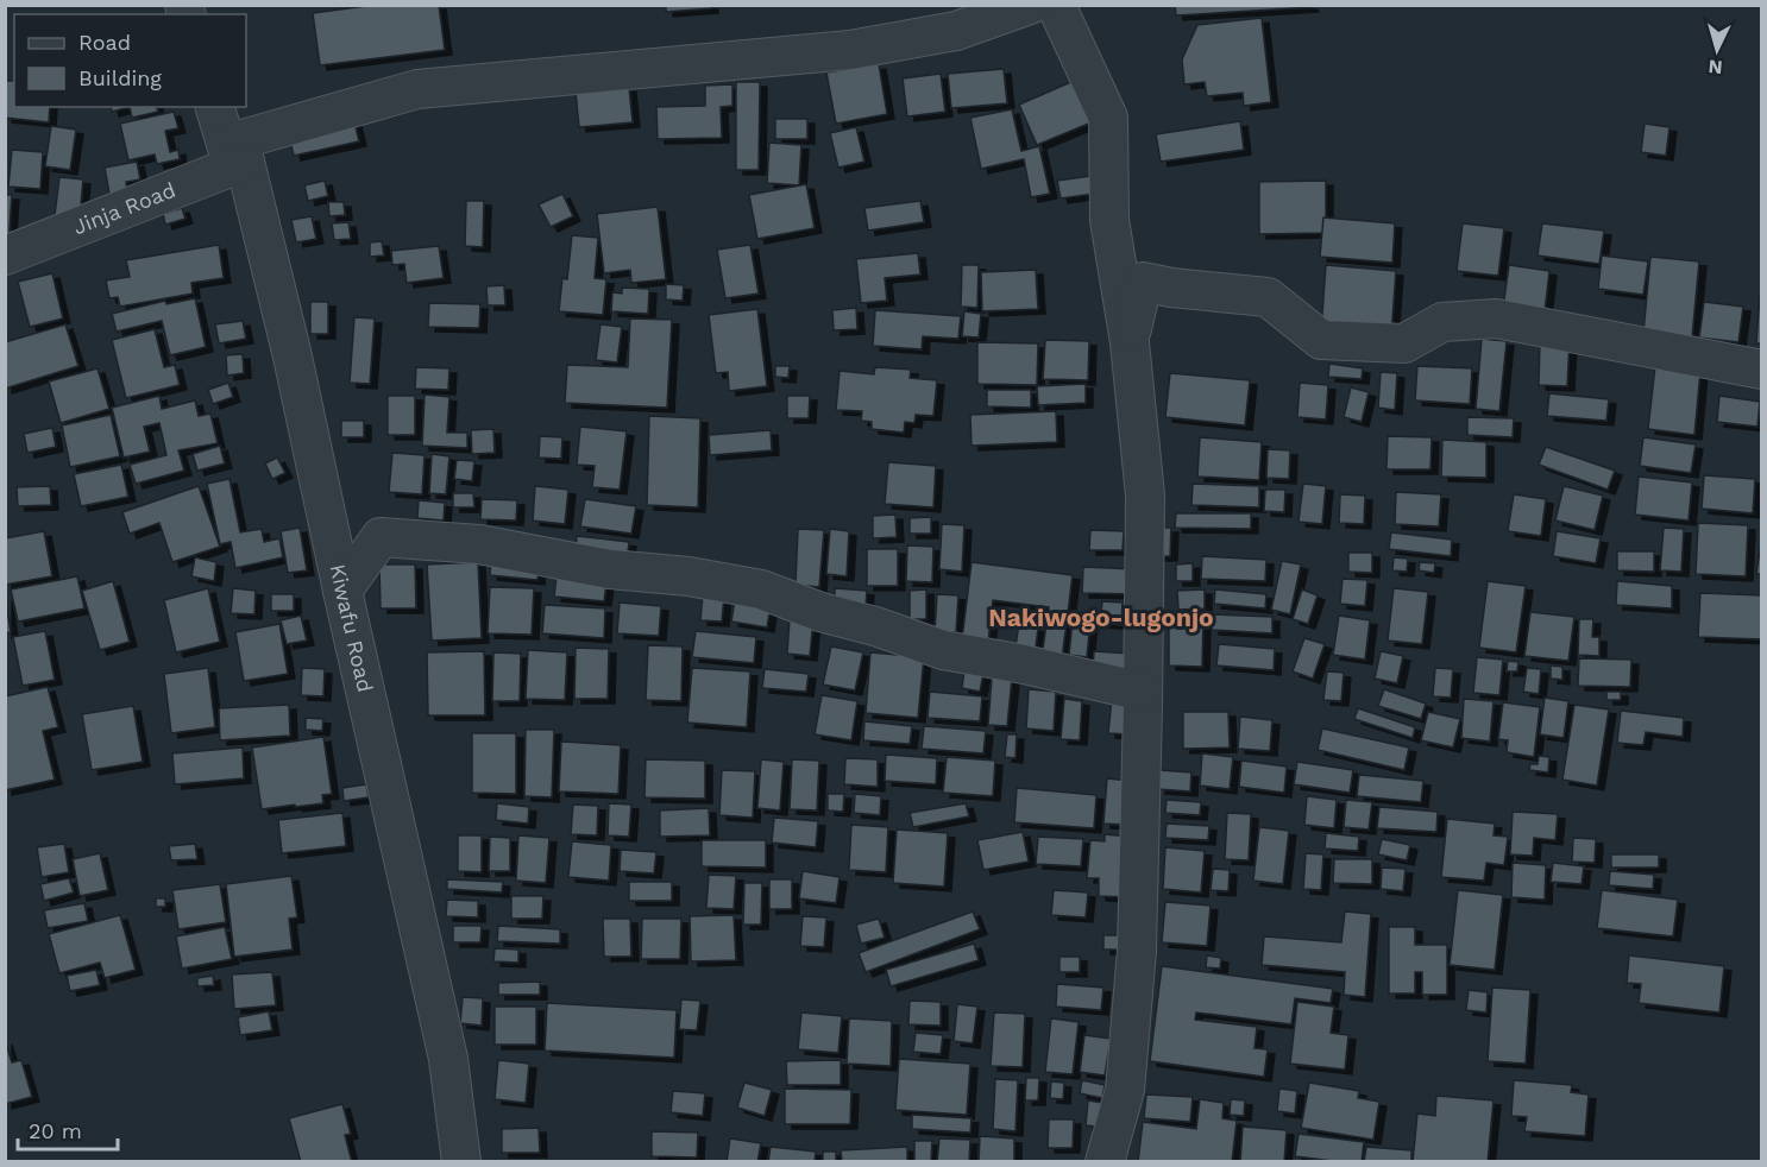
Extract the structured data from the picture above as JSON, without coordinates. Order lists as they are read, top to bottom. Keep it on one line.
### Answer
{"streets":{"street":["Jinja Road","Kiwafu Road"]},"crossings":[["Jinja Road","Kiwafu Road"]],"districts":["Nakiwogo-lugonjo"],"legend":["Road","Building"],"scale_bar":"20 m","north":"bottom"}
